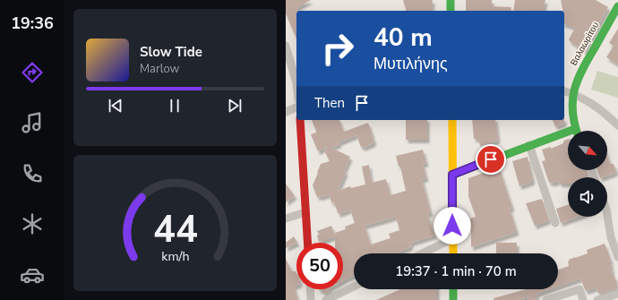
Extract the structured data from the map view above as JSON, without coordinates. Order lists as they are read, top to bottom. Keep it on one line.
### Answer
{"streets":{"street":["Βαλαωρίτου"]},"north":"bottom right","page":{"tabs":"19:36","turn":["40 m","Μυτιλήνης"],"song":["Slow Tide","Marlow"],"then":"Then","limit":"50","trip":"19:37 · 1 min · 70 m","gauge":["44","km/h"]}}
